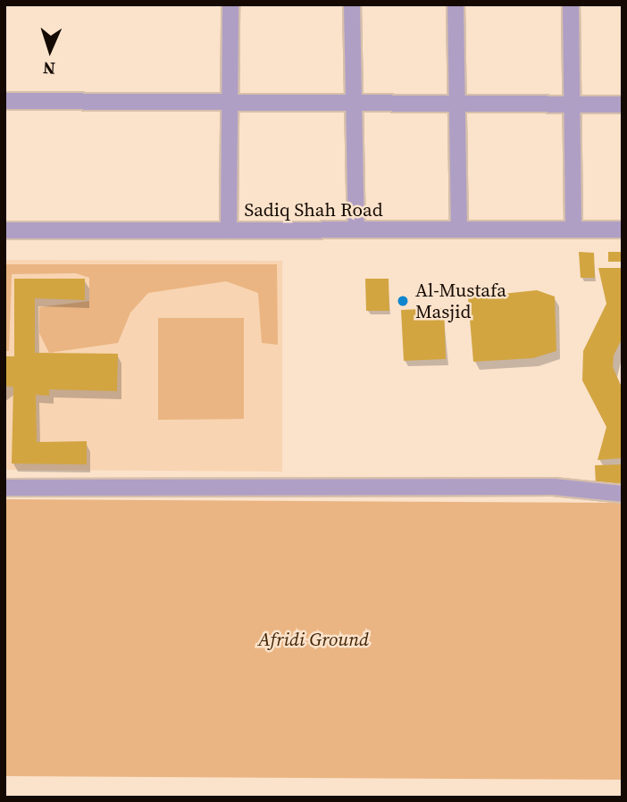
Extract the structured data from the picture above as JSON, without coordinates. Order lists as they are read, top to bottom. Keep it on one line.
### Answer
{"streets":{"street":["Sadiq Shah Road"]},"parks":["Afridi Ground"],"places":["Al-Mustafa Masjid"],"north":"bottom"}
